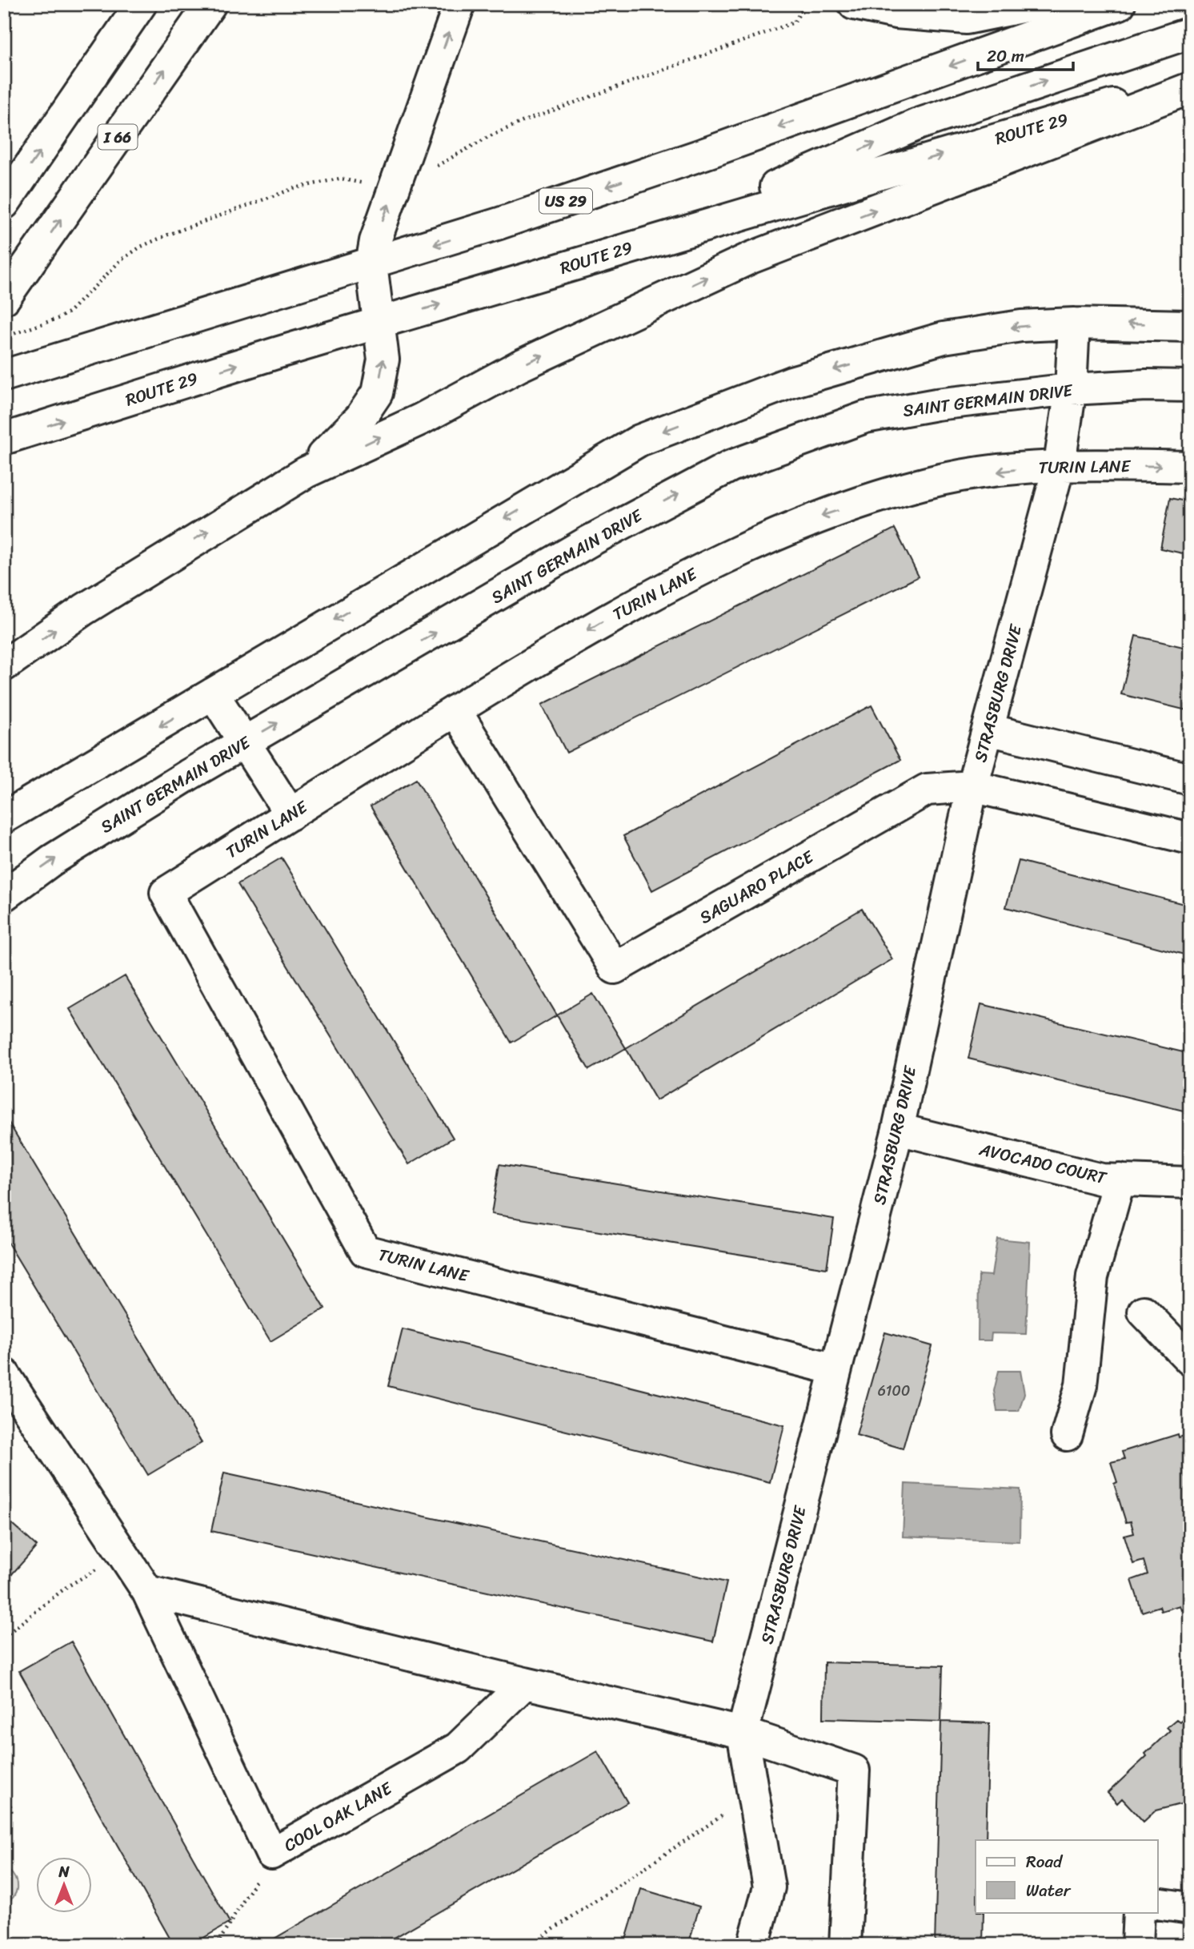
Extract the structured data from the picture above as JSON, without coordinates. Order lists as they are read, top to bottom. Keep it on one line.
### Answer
{"streets":{"main road":["ROUTE 29","I 66","US 29","SAINT GERMAIN DRIVE","TURIN LANE","STRASBURG DRIVE","SAGUARO PLACE","AVOCADO COURT","COOL OAK LANE"]},"crossings":[["SAINT GERMAIN DRIVE","STRASBURG DRIVE"],["TURIN LANE","STRASBURG DRIVE"],["TURIN LANE","SAGUARO PLACE"],["STRASBURG DRIVE","SAGUARO PLACE"],["STRASBURG DRIVE","AVOCADO COURT"]],"house_numbers":["6100"],"legend":["Road","Water"],"scale_bar":"20 m","north":"top"}
